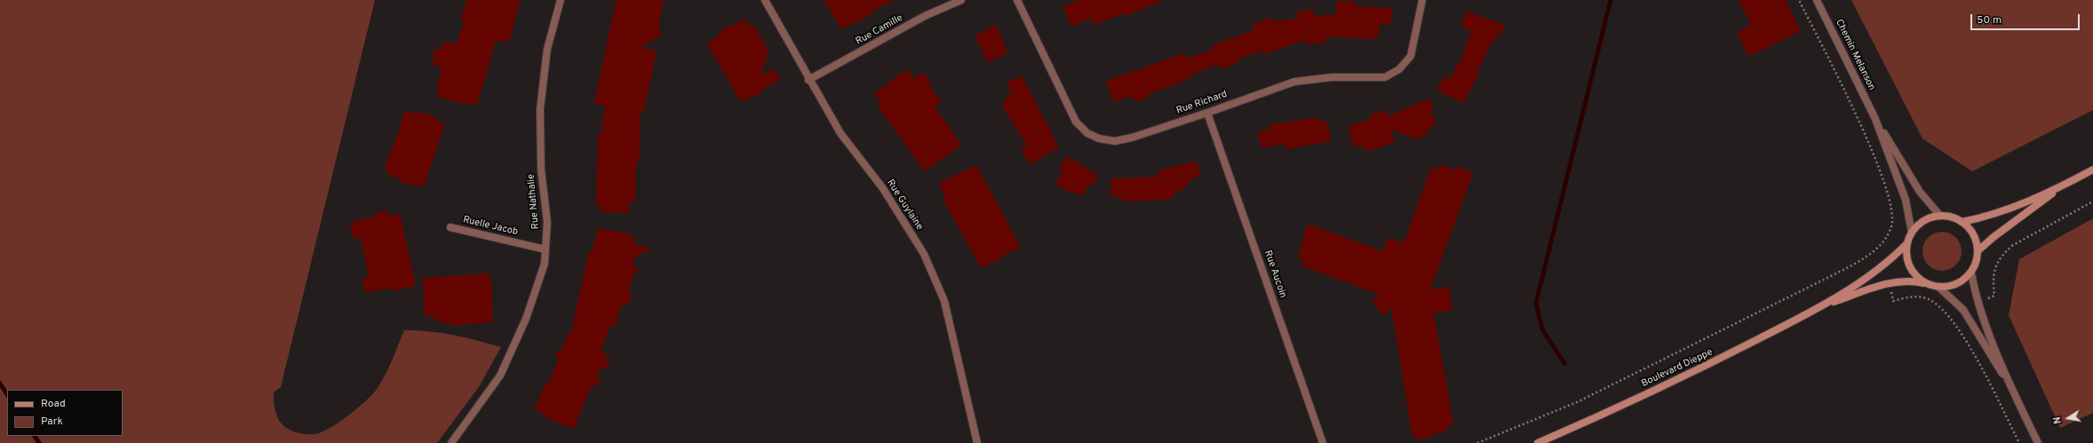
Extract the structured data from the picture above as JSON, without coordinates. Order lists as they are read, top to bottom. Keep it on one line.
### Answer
{"streets":{"main road":["Boulevard Dieppe"],"street":["Rue Camille","Chemin Melanson","Rue Richard","Rue Nathalie","Rue Guylaine","Ruelle Jacob","Rue Aucoin"]},"crossings":[["Rue Camille","Rue Guylaine"],["Rue Richard","Rue Aucoin"],["Rue Nathalie","Ruelle Jacob"]],"legend":["Road","Park"],"scale_bar":"50 m","north":"left"}
